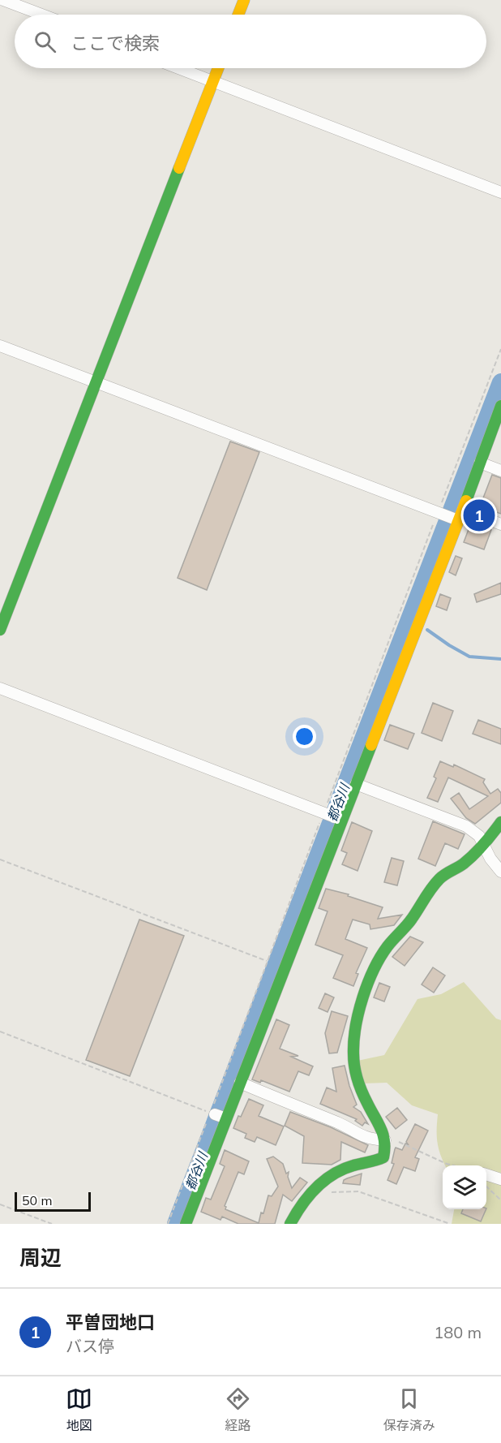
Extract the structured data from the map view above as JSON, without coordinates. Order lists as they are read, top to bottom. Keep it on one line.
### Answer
{"water":["都谷川"],"scale_bar":"50 m","page":{"search":"ここで検索","pins":"1","scale":"50 m","heading":"周辺","list":[{"mark":"1","name":"平曽団地口","note":"バス停","value":"180 m"}],"nav":["地図","経路","保存済み"]}}
